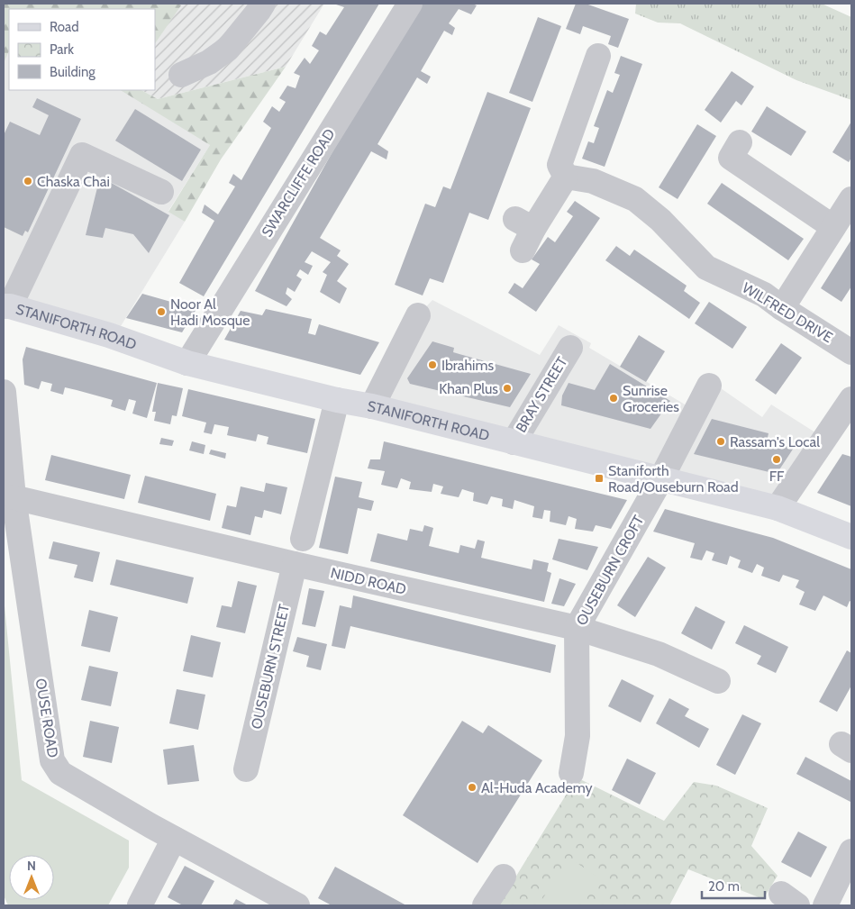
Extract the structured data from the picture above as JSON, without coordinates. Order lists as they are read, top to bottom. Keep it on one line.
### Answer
{"streets":{"main road":["STANIFORTH ROAD"],"street":["SWARCLIFFE ROAD","WILFRED DRIVE","BRAY STREET","OUSEBURN CROFT","NIDD ROAD","OUSEBURN STREET","OUSE ROAD"]},"crossings":[["SWARCLIFFE ROAD","STANIFORTH ROAD"],["STANIFORTH ROAD","BRAY STREET"],["STANIFORTH ROAD","OUSEBURN CROFT"],["OUSEBURN CROFT","NIDD ROAD"],["NIDD ROAD","OUSEBURN STREET"],["NIDD ROAD","OUSE ROAD"]],"places":{"other":["Chaska Chai","Noor Al Hadi Mosque","Ibrahims","Khan Plus","Sunrise Groceries","Rassam's Local","FF","Al-Huda Academy"],"transit":["Staniforth Road/Ouseburn Road"]},"legend":["Road","Park","Building"],"scale_bar":"20 m","north":"top"}
